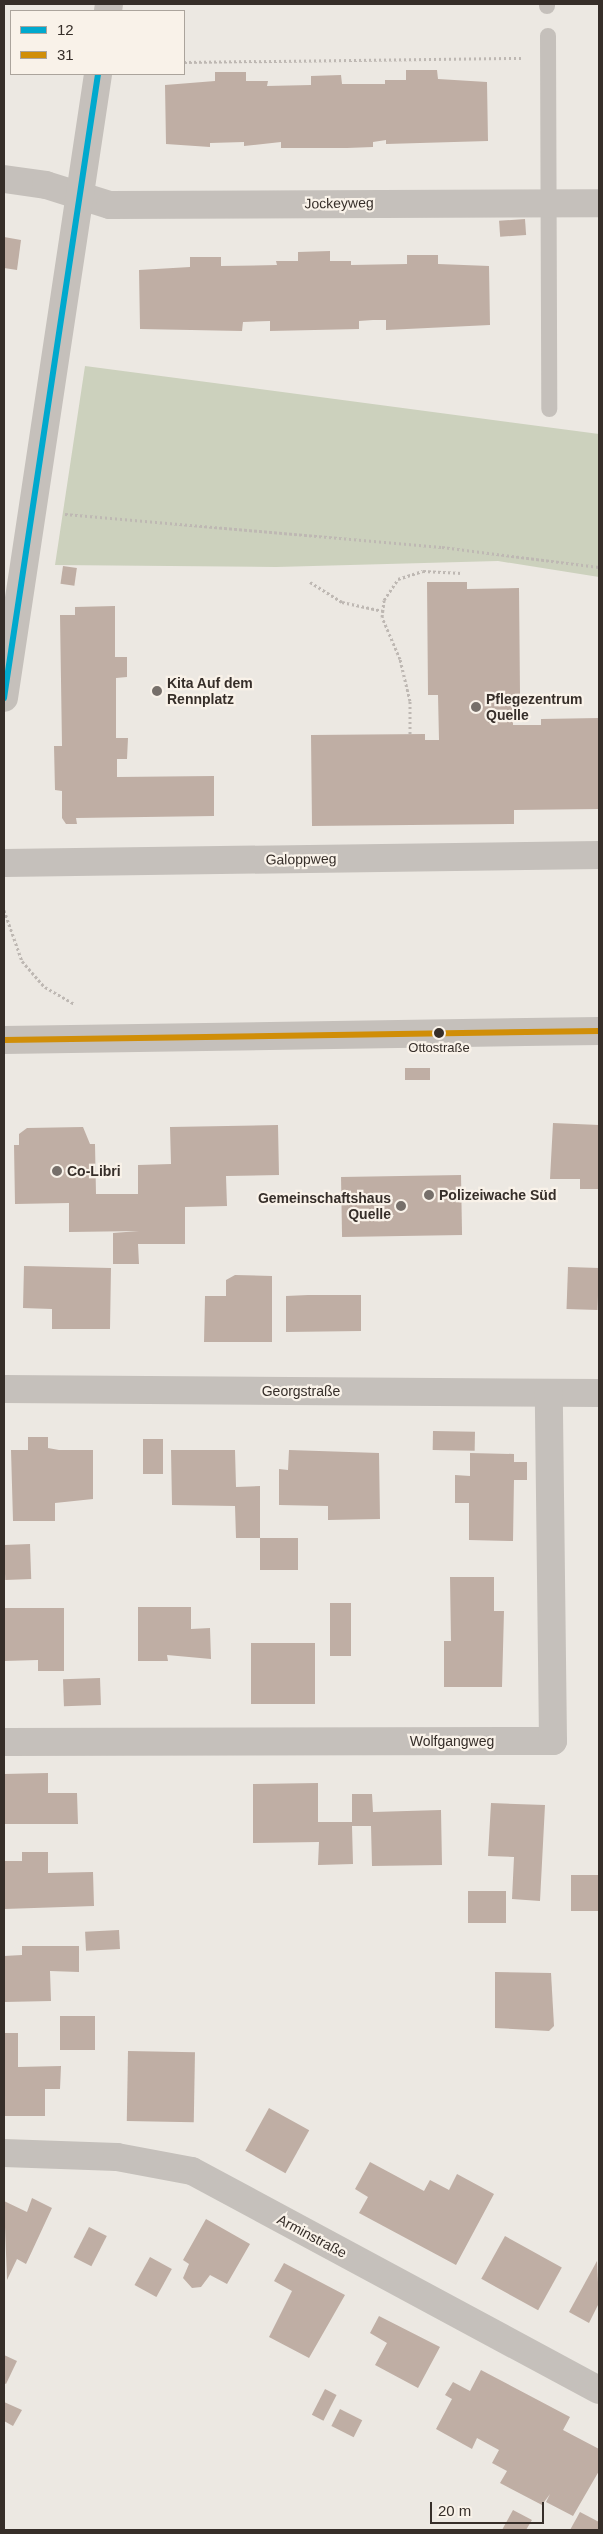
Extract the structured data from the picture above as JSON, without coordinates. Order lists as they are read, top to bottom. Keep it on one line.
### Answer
{"streets":{"street":["Jockeyweg","Galoppweg","Georgstraße","Wolfgangweg","Arminstraße"]},"crossings":[["Georgstraße","Wolfgangweg"]],"places":["Kita Auf dem Rennplatz","Pflegezentrum Quelle","Ottostraße","Co-Libri","Polizeiwache Süd","Gemeinschaftshaus Quelle"],"lines":["transit line 12","transit line 31"],"legend":["12","31"],"scale_bar":"20 m"}
